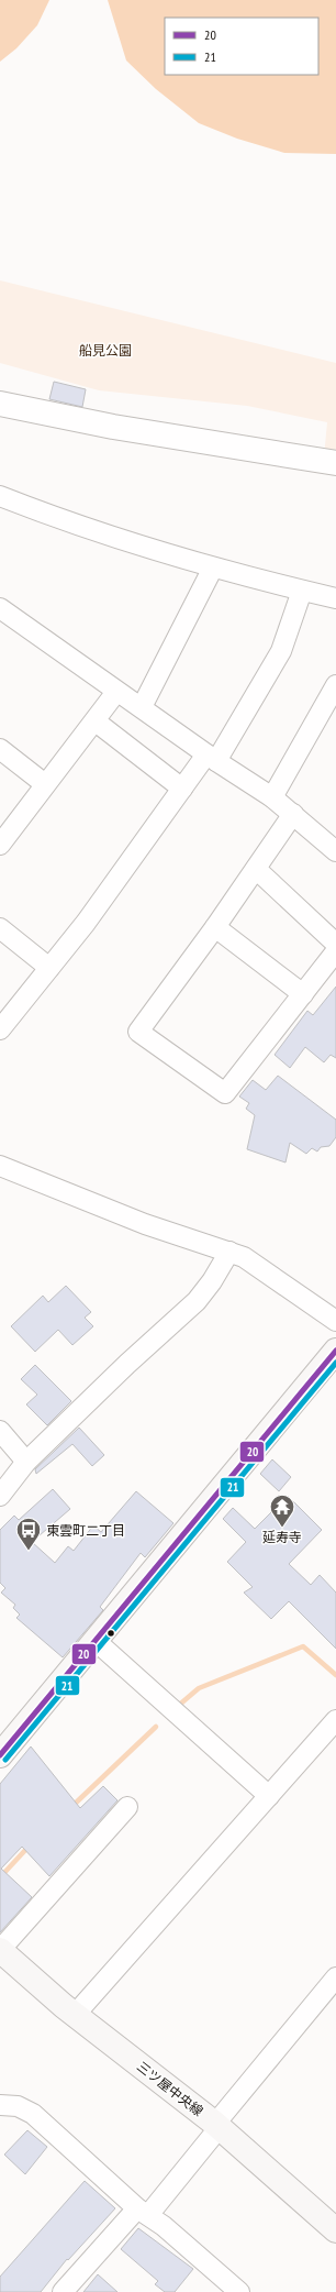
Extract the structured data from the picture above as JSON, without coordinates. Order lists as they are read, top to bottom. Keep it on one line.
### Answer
{"streets":{"main road":["三ツ屋中央線"]},"parks":["船見公園"],"places":{"temple":["延寿寺"],"bus stop":["東雲町二丁目"]},"lines":["transit line 20","transit line 21"],"legend":["20","21"]}
